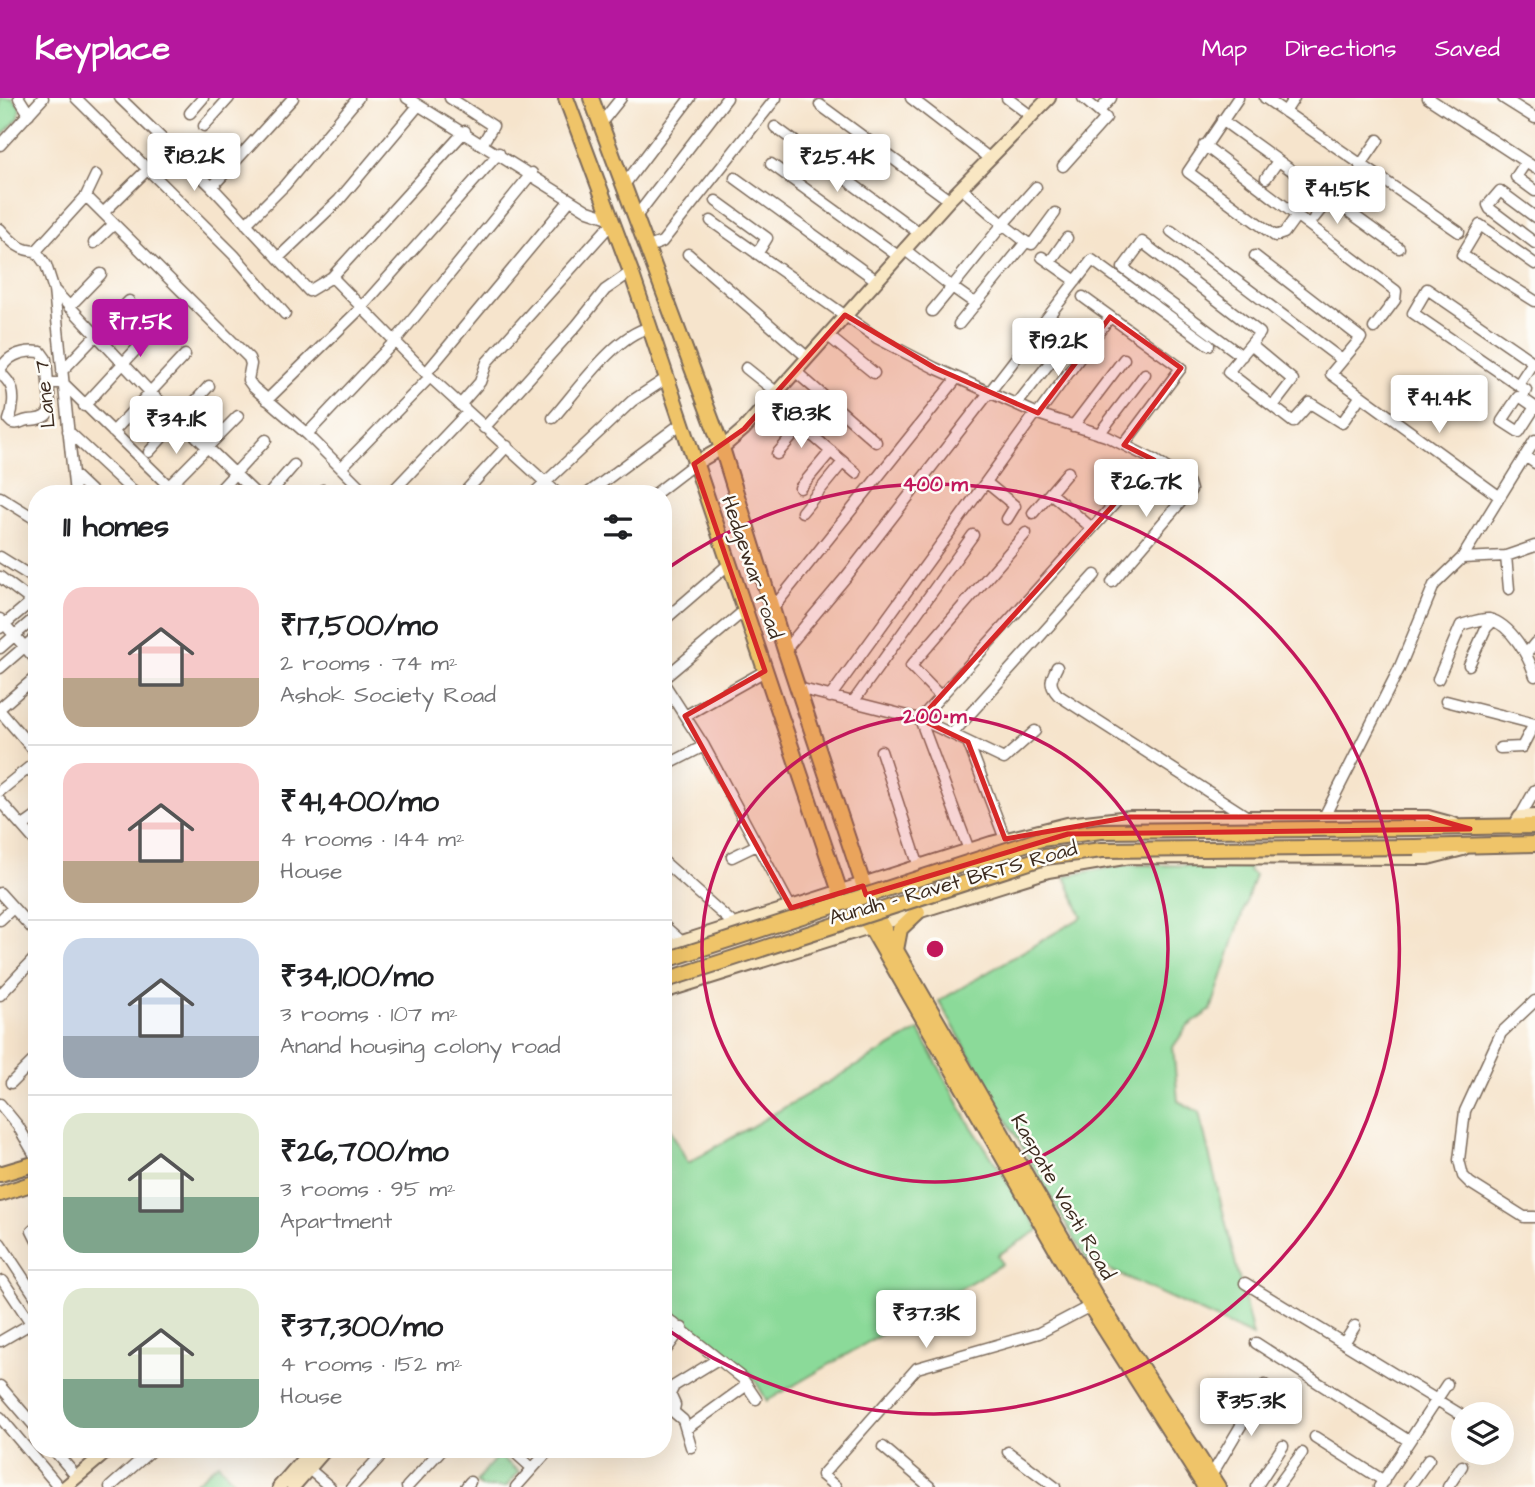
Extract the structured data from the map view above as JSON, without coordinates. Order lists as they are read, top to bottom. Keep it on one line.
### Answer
{"streets":{"main road":["Hedgewar road","Kaspate Vasti Road"],"street":["Lane 7","Aundh - Ravet BRTS Road"]},"crossings":[["Hedgewar road","Aundh - Ravet BRTS Road"],["Hedgewar road","Kaspate Vasti Road"],["Aundh - Ravet BRTS Road","Kaspate Vasti Road"]],"page":{"header":"Keyplace","nav":["Map","Directions","Saved"],"price":["₹18.2K","₹25.4K","₹41.5K","₹17.5K","₹19.2K","₹41.4K","₹18.3K","₹34.1K","₹26.7K","₹37.3K","₹35.3K"],"heading":"11 homes","list":[{"name":"₹17,500/mo","note":"2 rooms · 74 m² · Ashok Society Road"},{"name":"₹41,400/mo","note":"4 rooms · 144 m² · House"},{"name":"₹34,100/mo","note":"3 rooms · 107 m² · Anand housing colony road"},{"name":"₹26,700/mo","note":"3 rooms · 95 m² · Apartment"},{"name":"₹37,300/mo","note":"4 rooms · 152 m² · House"}]},"rings":["400 m","200 m"]}
